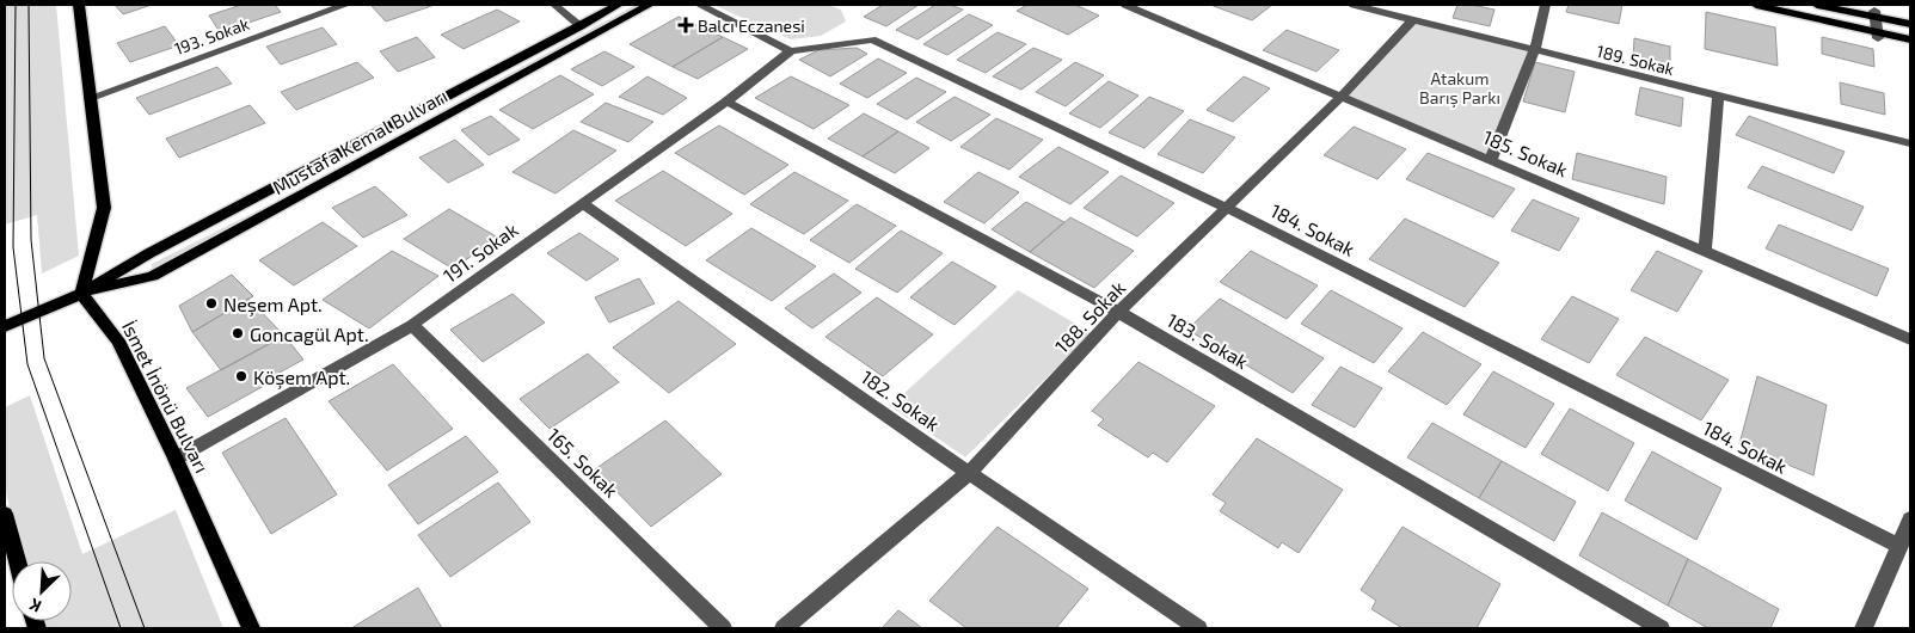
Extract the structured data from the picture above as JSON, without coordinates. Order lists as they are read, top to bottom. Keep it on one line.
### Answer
{"streets":{"main road":["Mustafa Kemal Bulvarı","İsmet İnönü Bulvarı"],"street":["193. Sokak","189. Sokak","185. Sokak","184. Sokak","191. Sokak","188. Sokak","183. Sokak","182. Sokak","165. Sokak"]},"crossings":[["189. Sokak","188. Sokak"],["Mustafa Kemal Bulvarı","İsmet İnönü Bulvarı"],["185. Sokak","188. Sokak"],["184. Sokak","191. Sokak"],["184. Sokak","188. Sokak"],["191. Sokak","183. Sokak"],["191. Sokak","İsmet İnönü Bulvarı"],["191. Sokak","182. Sokak"],["191. Sokak","165. Sokak"],["188. Sokak","183. Sokak"],["188. Sokak","182. Sokak"]],"parks":["Atakum Barış Parkı"],"places":{"health":["Balcı Eczanesi"],"other":["Neşem Apt.","Goncagül Apt.","Köşem Apt."]},"north":"bottom left"}
